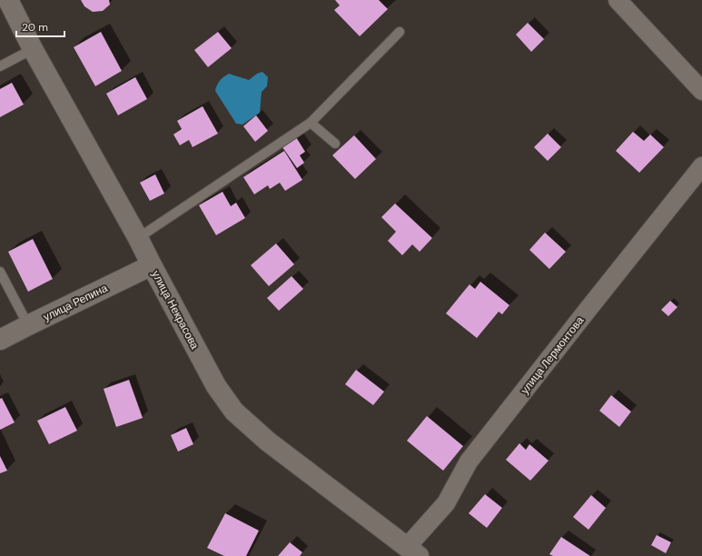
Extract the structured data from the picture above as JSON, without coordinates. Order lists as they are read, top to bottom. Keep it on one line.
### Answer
{"streets":{"street":["улица Репина","улица Некрасова","улица Лермонтова"]},"crossings":[["улица Репина","улица Некрасова"],["улица Некрасова","улица Лермонтова"]],"scale_bar":"20 m"}
